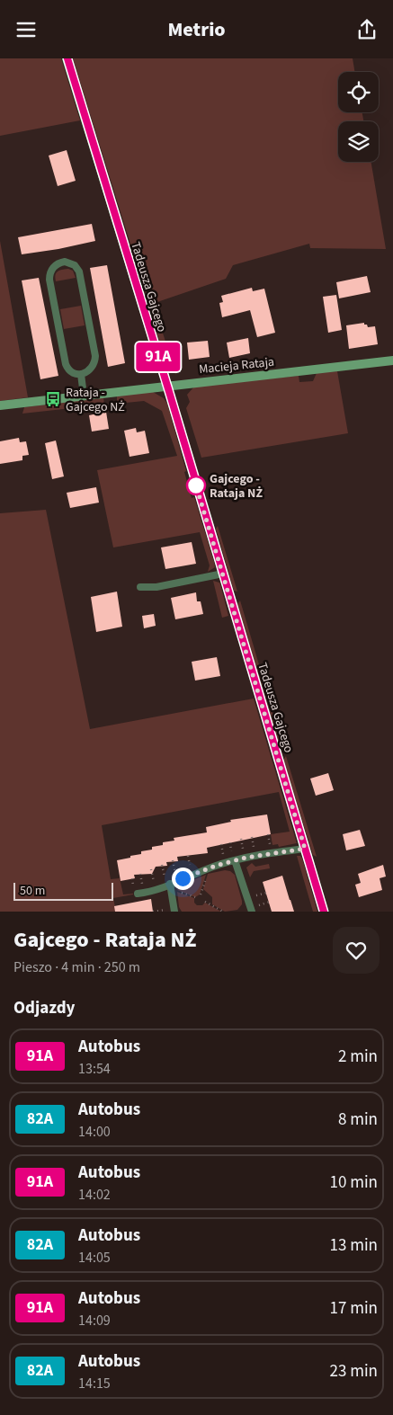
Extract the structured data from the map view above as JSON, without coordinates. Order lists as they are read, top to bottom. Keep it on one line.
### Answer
{"streets":{"street":["Tadeusza Gajcego","Macieja Rataja"]},"crossings":[["Tadeusza Gajcego","Macieja Rataja"]],"places":{"bus stop":["Rataja - Gajcego NŻ"],"other":["Gajcego - Rataja NŻ"]},"lines":["bus line 91A"],"scale_bar":"50 m","page":{"header":"Metrio","on_map":"91A","scale":"50 m","heading":[["Gajcego - Rataja NŻ","Pieszo · 4 min · 250 m"],"Odjazdy"],"list":[{"mark":"91A","name":"Autobus","note":"13:54","value":"2 min"},{"mark":"82A","name":"Autobus","note":"14:00","value":"8 min"},{"mark":"91A","name":"Autobus","note":"14:02","value":"10 min"},{"mark":"82A","name":"Autobus","note":"14:05","value":"13 min"},{"mark":"91A","name":"Autobus","note":"14:09","value":"17 min"},{"mark":"82A","name":"Autobus","note":"14:15","value":"23 min"}]}}
